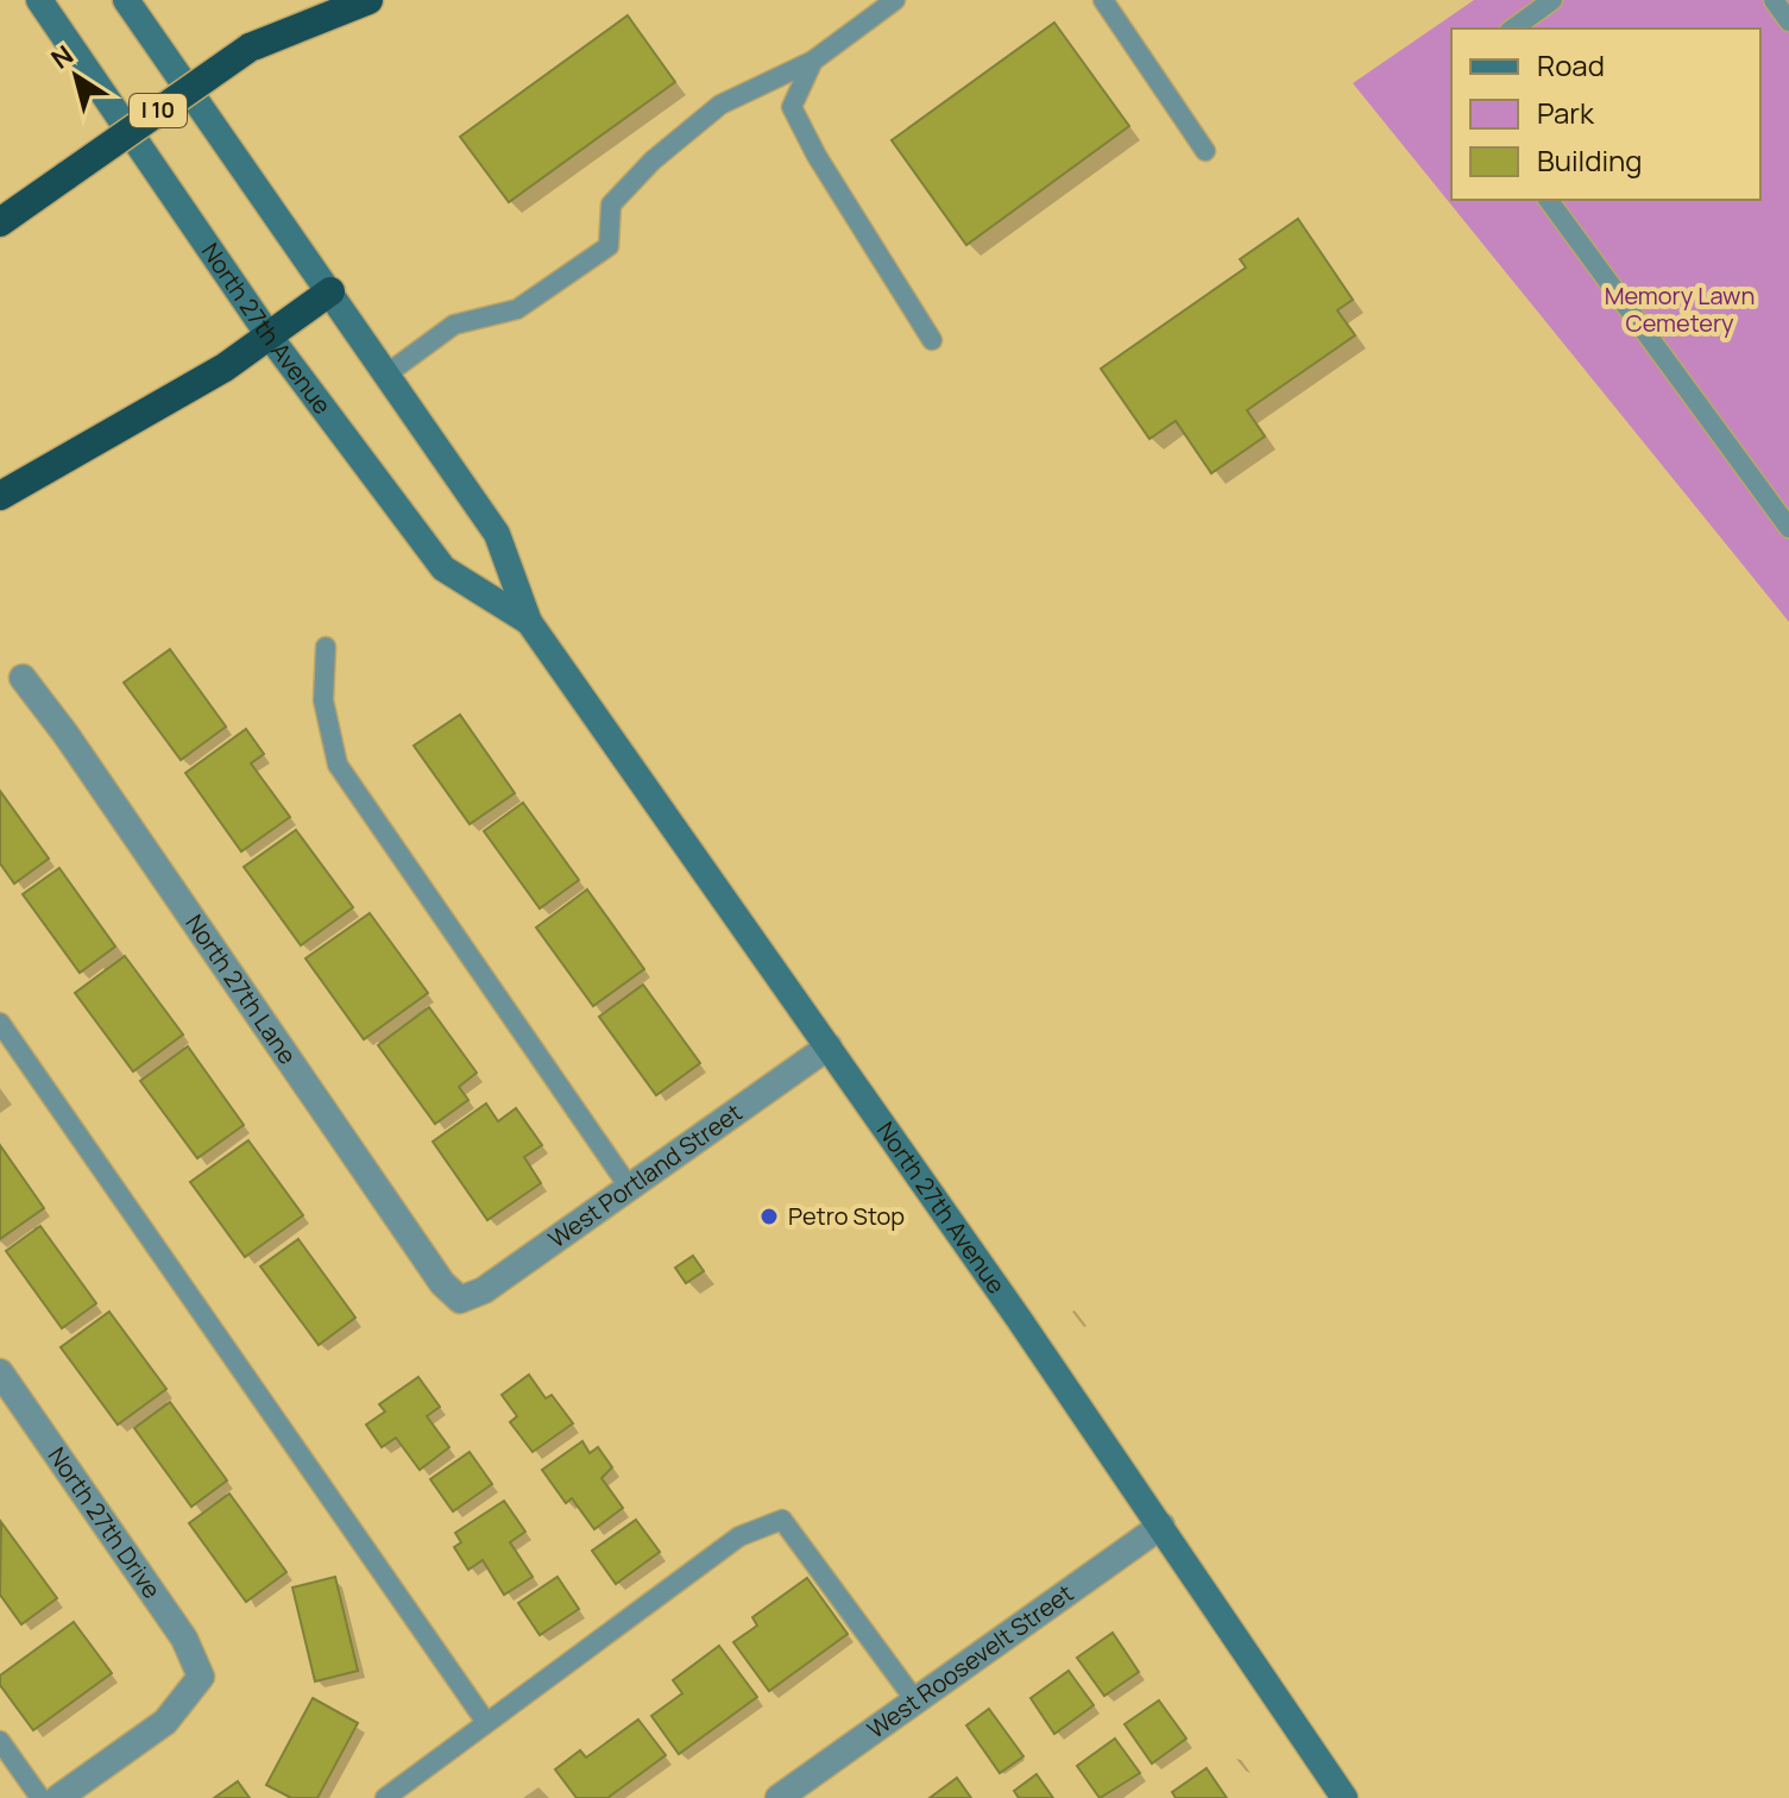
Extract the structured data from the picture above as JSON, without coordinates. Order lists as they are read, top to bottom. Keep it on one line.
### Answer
{"streets":{"highway":["I 10"],"main road":["North 27th Avenue"],"street":["North 27th Lane","West Portland Street","North 27th Drive","West Roosevelt Street"]},"crossings":[["North 27th Avenue","West Portland Street"],["North 27th Avenue","West Roosevelt Street"],["North 27th Lane","West Portland Street"]],"parks":["Memory Lawn Cemetery"],"places":["Petro Stop"],"legend":["Road","Park","Building"],"north":"top left"}
